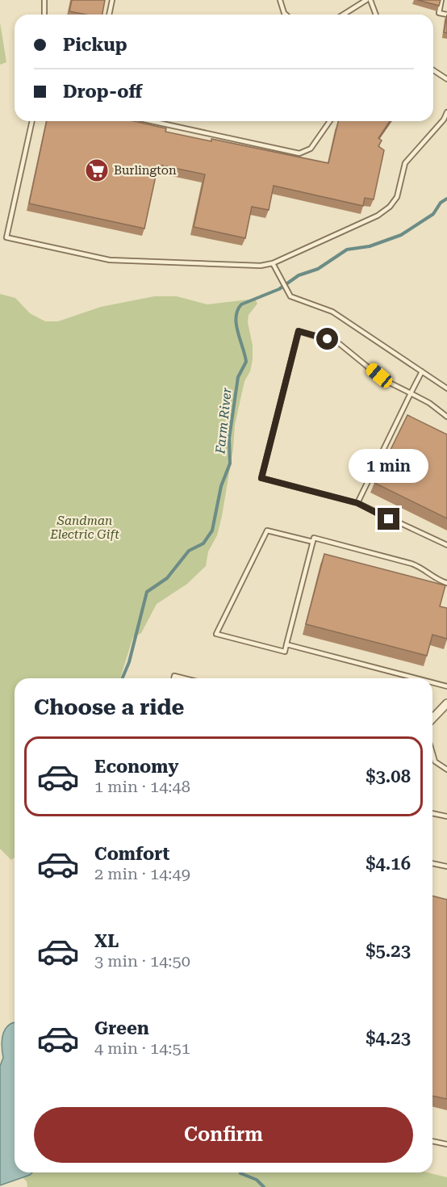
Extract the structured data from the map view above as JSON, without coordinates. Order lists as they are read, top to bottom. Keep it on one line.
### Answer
{"water":["Farm River"],"parks":["Sandman Electric Gift"],"places":{"supermarket":["Burlington"]},"page":{"banner":["Pickup","Drop-off"],"bubble":"1 min","heading":"Choose a ride","list":[{"name":"Economy","note":"1 min · 14:48","value":"$3.08"},{"name":"Comfort","note":"2 min · 14:49","value":"$4.16"},{"name":"XL","note":"3 min · 14:50","value":"$5.23"},{"name":"Green","note":"4 min · 14:51","value":"$4.23"}],"buttons":"Confirm"}}
